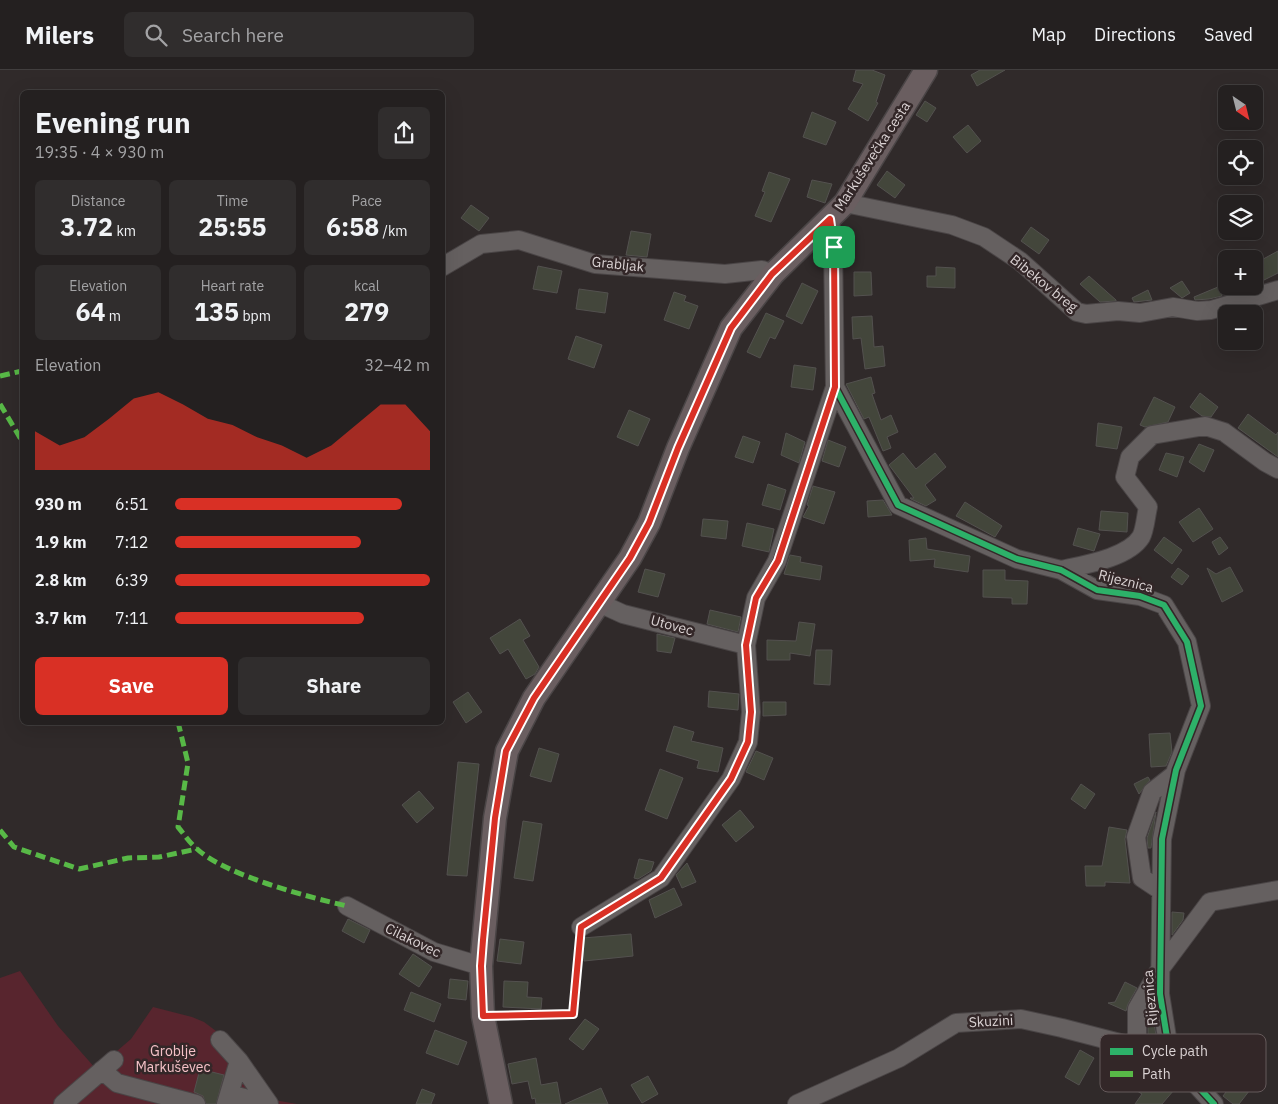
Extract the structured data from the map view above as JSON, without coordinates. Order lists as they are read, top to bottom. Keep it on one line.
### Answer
{"streets":{"main road":["Markuševečka cesta"],"street":["Grabljak","Bibekov breg","Rijeznica","Utovec","Cilakovec","Skuzini"]},"crossings":[["Markuševečka cesta","Grabljak"],["Markuševečka cesta","Bibekov breg"],["Markuševečka cesta","Rijeznica"],["Markuševečka cesta","Utovec"],["Markuševečka cesta","Cilakovec"],["Bibekov breg","Rijeznica"]],"parks":["Groblje Markuševec"],"legend":["Cycle path","Path"],"north":"bottom right","page":{"header":"Milers","search":"Search here","nav":["Map","Directions","Saved"],"map_buttons":["+","−"],"heading":["Evening run","19:35 · 4 × 930 m"],"stats":[["Distance","3.72 km"],["Time","25:55"],["Pace","6:58 /km"],["Elevation","64 m"],["Heart rate","135 bpm"],["kcal","279"]],"chart":["Elevation","32–42 m"],"list":[{"name":"930 m","note":"6:51"},{"name":"1.9 km","note":"7:12"},{"name":"2.8 km","note":"6:39"},{"name":"3.7 km","note":"7:11"}],"buttons":["Save","Share"]}}
